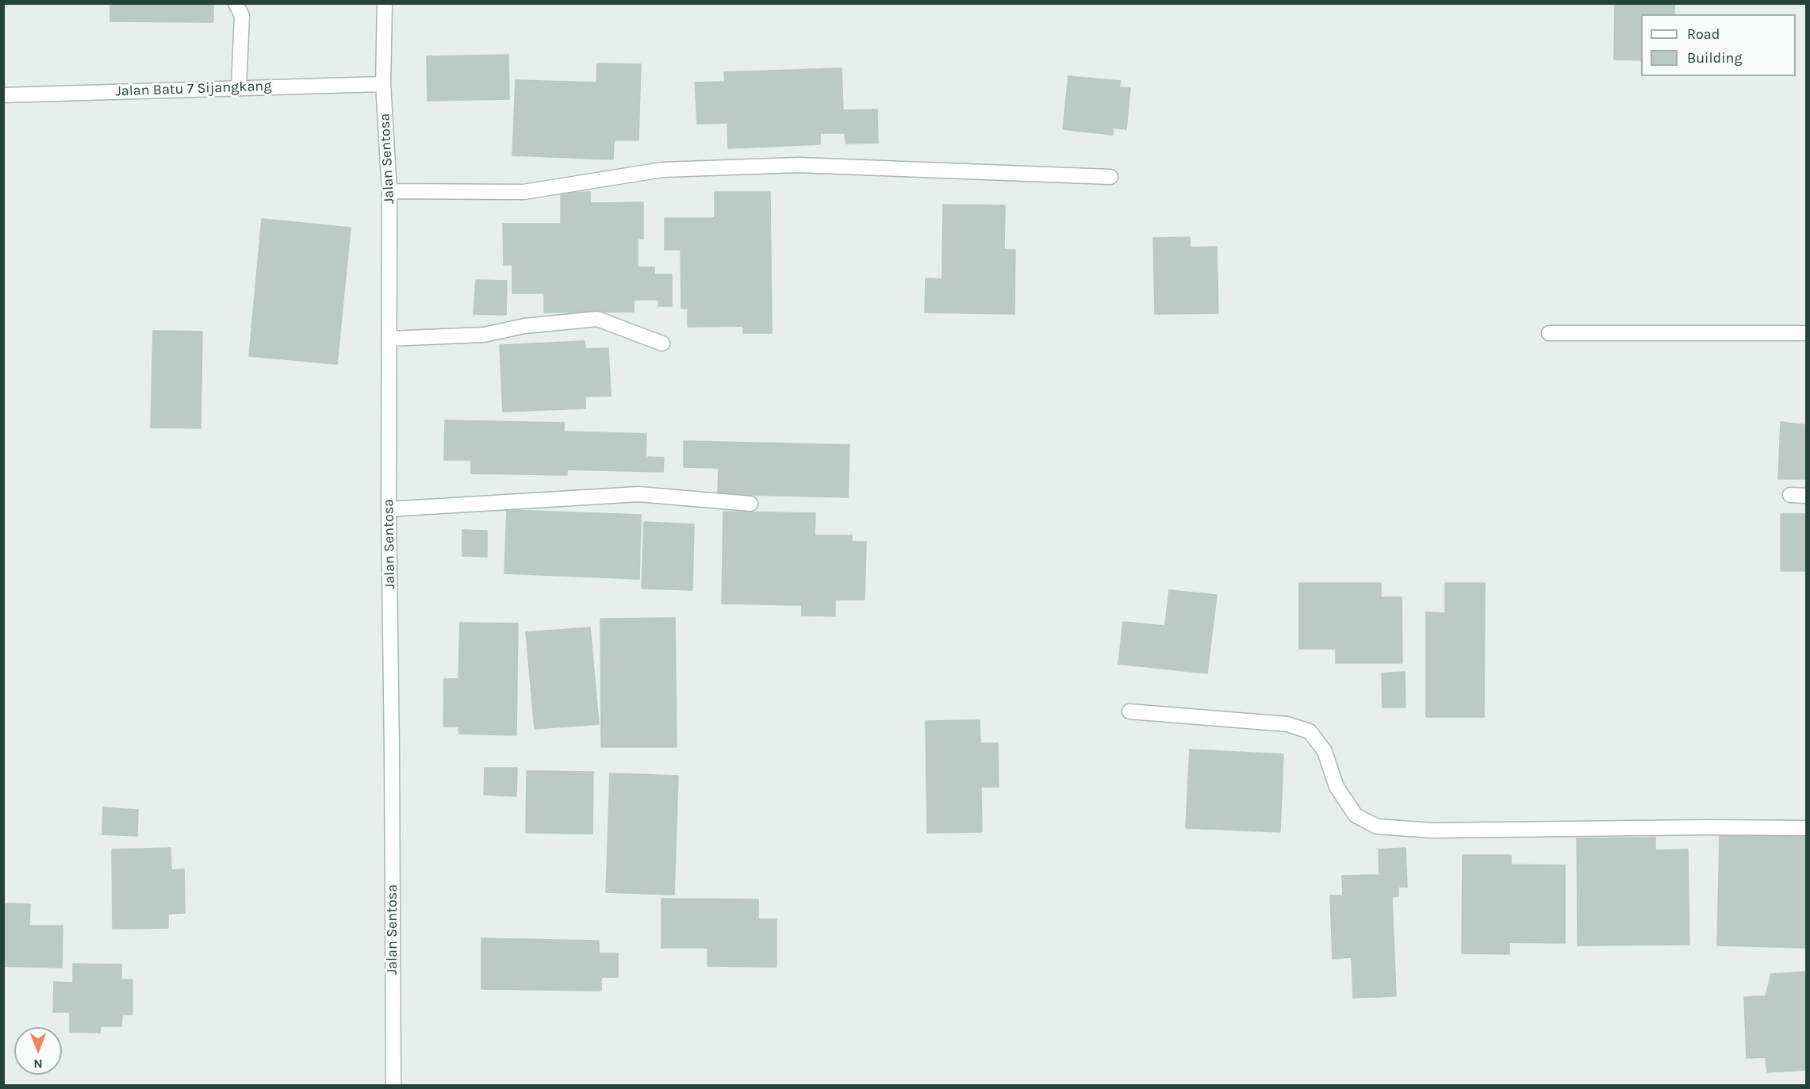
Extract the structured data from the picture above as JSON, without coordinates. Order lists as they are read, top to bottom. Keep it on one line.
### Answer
{"streets":{"street":["Jalan Batu 7 Sijangkang","Jalan Sentosa"]},"crossings":[["Jalan Batu 7 Sijangkang","Jalan Sentosa"]],"legend":["Road","Building"],"north":"bottom"}
